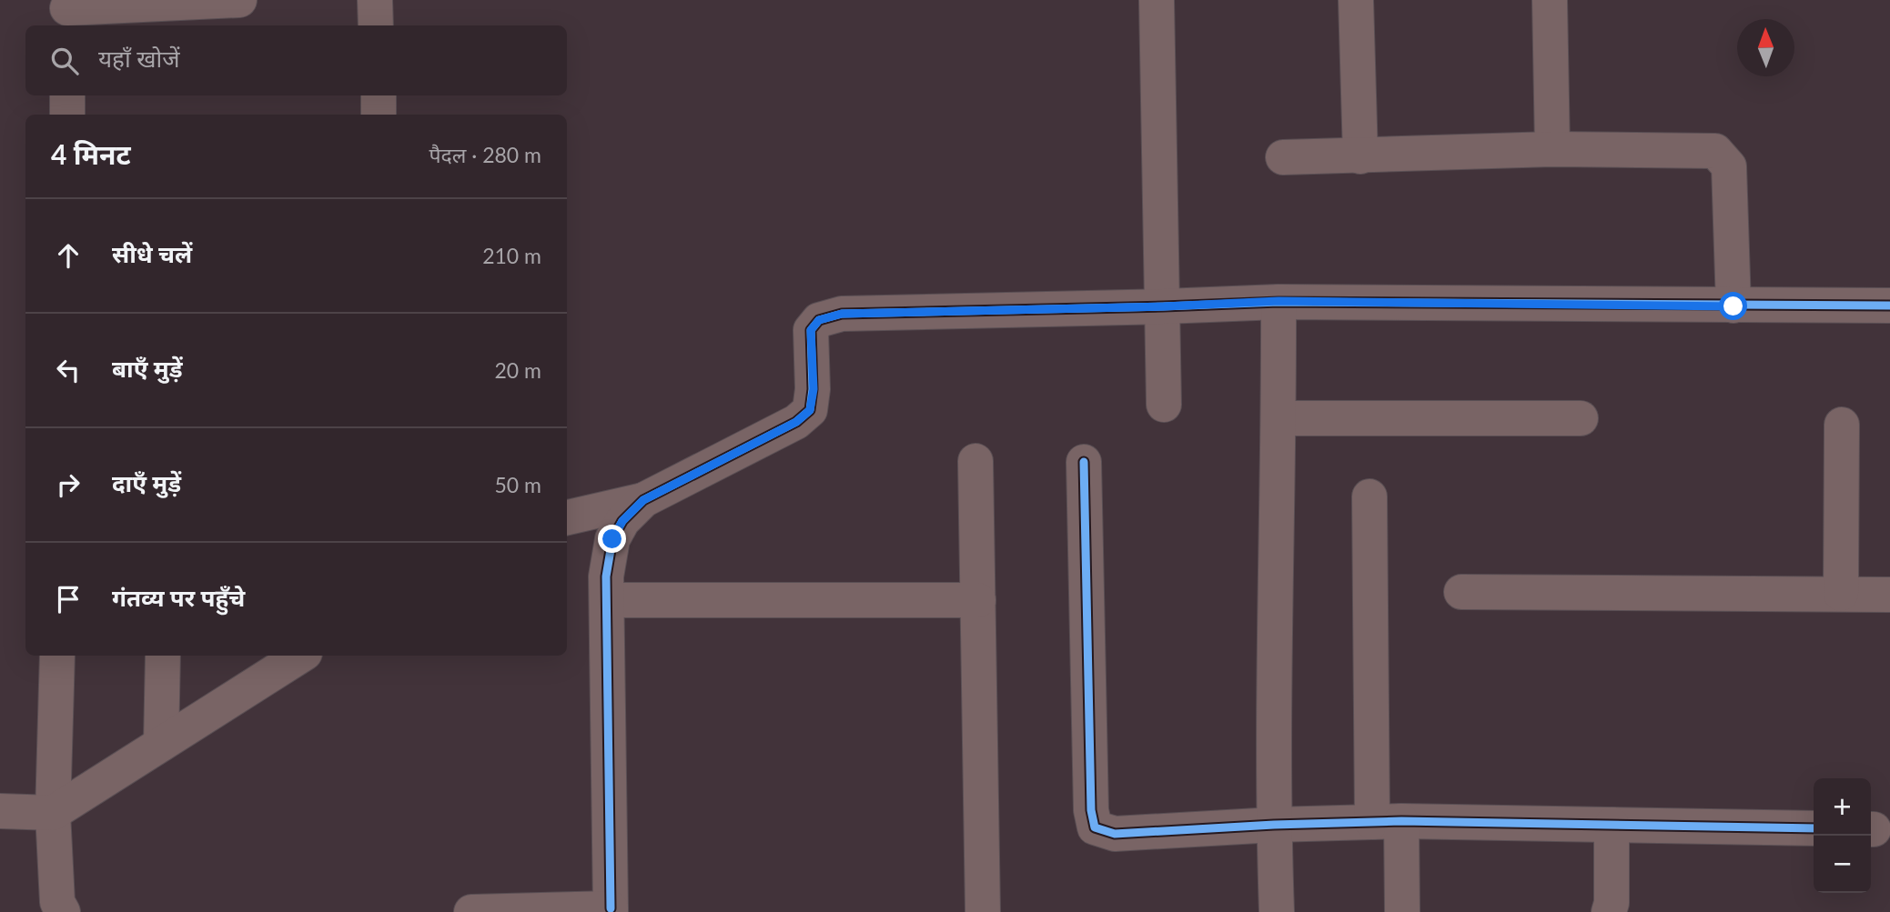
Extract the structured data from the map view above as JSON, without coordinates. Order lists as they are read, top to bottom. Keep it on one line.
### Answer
{"north":"top","page":{"search":"यहाँ खोजें","heading":["4 मिनट","पैदल · 280 m"],"list":[["सीधे चलें","210 m"],["बाएँ मुड़ें","20 m"],["दाएँ मुड़ें","50 m"],"गंतव्य पर पहुँचे"],"map_buttons":["+","−"]}}
